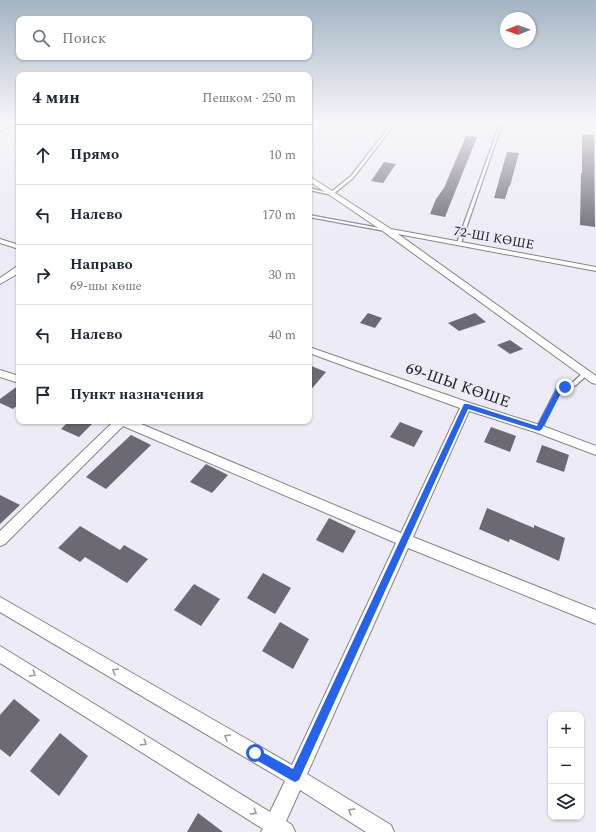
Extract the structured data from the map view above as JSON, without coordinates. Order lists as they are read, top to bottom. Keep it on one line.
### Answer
{"streets":{"street":["72-ШІ КӨШЕ","69-ШЫ КӨШЕ"]},"north":"left","page":{"search":"Поиск","heading":["4 мин","Пешком · 250 m"],"list":[["Прямо","10 m"],["Налево","170 m"],["Направо","69-шы көше","30 m"],["Налево","40 m"],"Пункт назначения"],"map_buttons":["+","−"]}}
